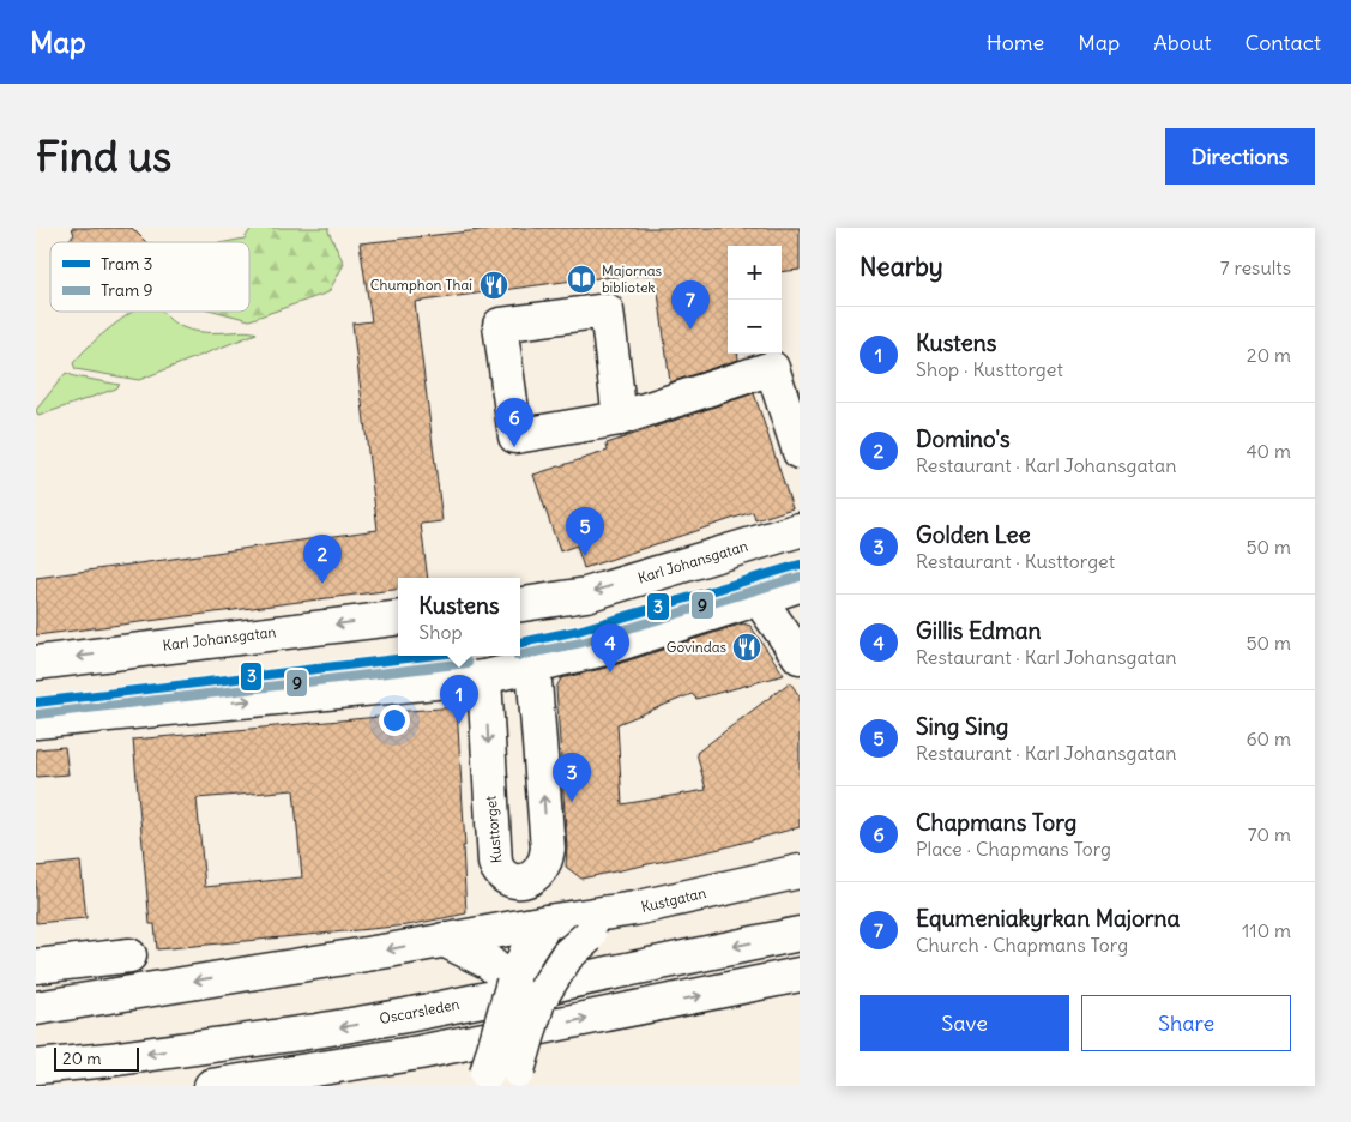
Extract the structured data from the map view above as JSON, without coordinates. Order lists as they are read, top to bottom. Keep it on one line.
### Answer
{"streets":{"main road":["Karl Johansgatan","Kusttorget","Kustgatan","Oscarsleden"]},"places":{"library":["Majornas bibliotek"],"restaurant":["Chumphon Thai","Govindas"]},"lines":["tram line 3","tram line 9"],"legend":["Tram 3","Tram 9"],"scale_bar":"20 m","page":{"header":"Map","nav":["Home","Map","About","Contact"],"buttons":["Directions",["Save","Share"]],"title":"Find us","heading":["Nearby","7 results"],"map_buttons":["+","−"],"pins":["7","6","5","2","4","1","3"],"list":[{"mark":"1","name":"Kustens","note":"Shop · Kusttorget","value":"20 m"},{"mark":"2","name":"Domino's","note":"Restaurant · Karl Johansgatan","value":"40 m"},{"mark":"3","name":"Golden Lee","note":"Restaurant · Kusttorget","value":"50 m"},{"mark":"4","name":"Gillis Edman","note":"Restaurant · Karl Johansgatan","value":"50 m"},{"mark":"5","name":"Sing Sing","note":"Restaurant · Karl Johansgatan","value":"60 m"},{"mark":"6","name":"Chapmans Torg","note":"Place · Chapmans Torg","value":"70 m"},{"mark":"7","name":"Equmeniakyrkan Majorna","note":"Church · Chapmans Torg","value":"110 m"}],"popup":["Kustens","Shop"],"scale":"20 m"}}
